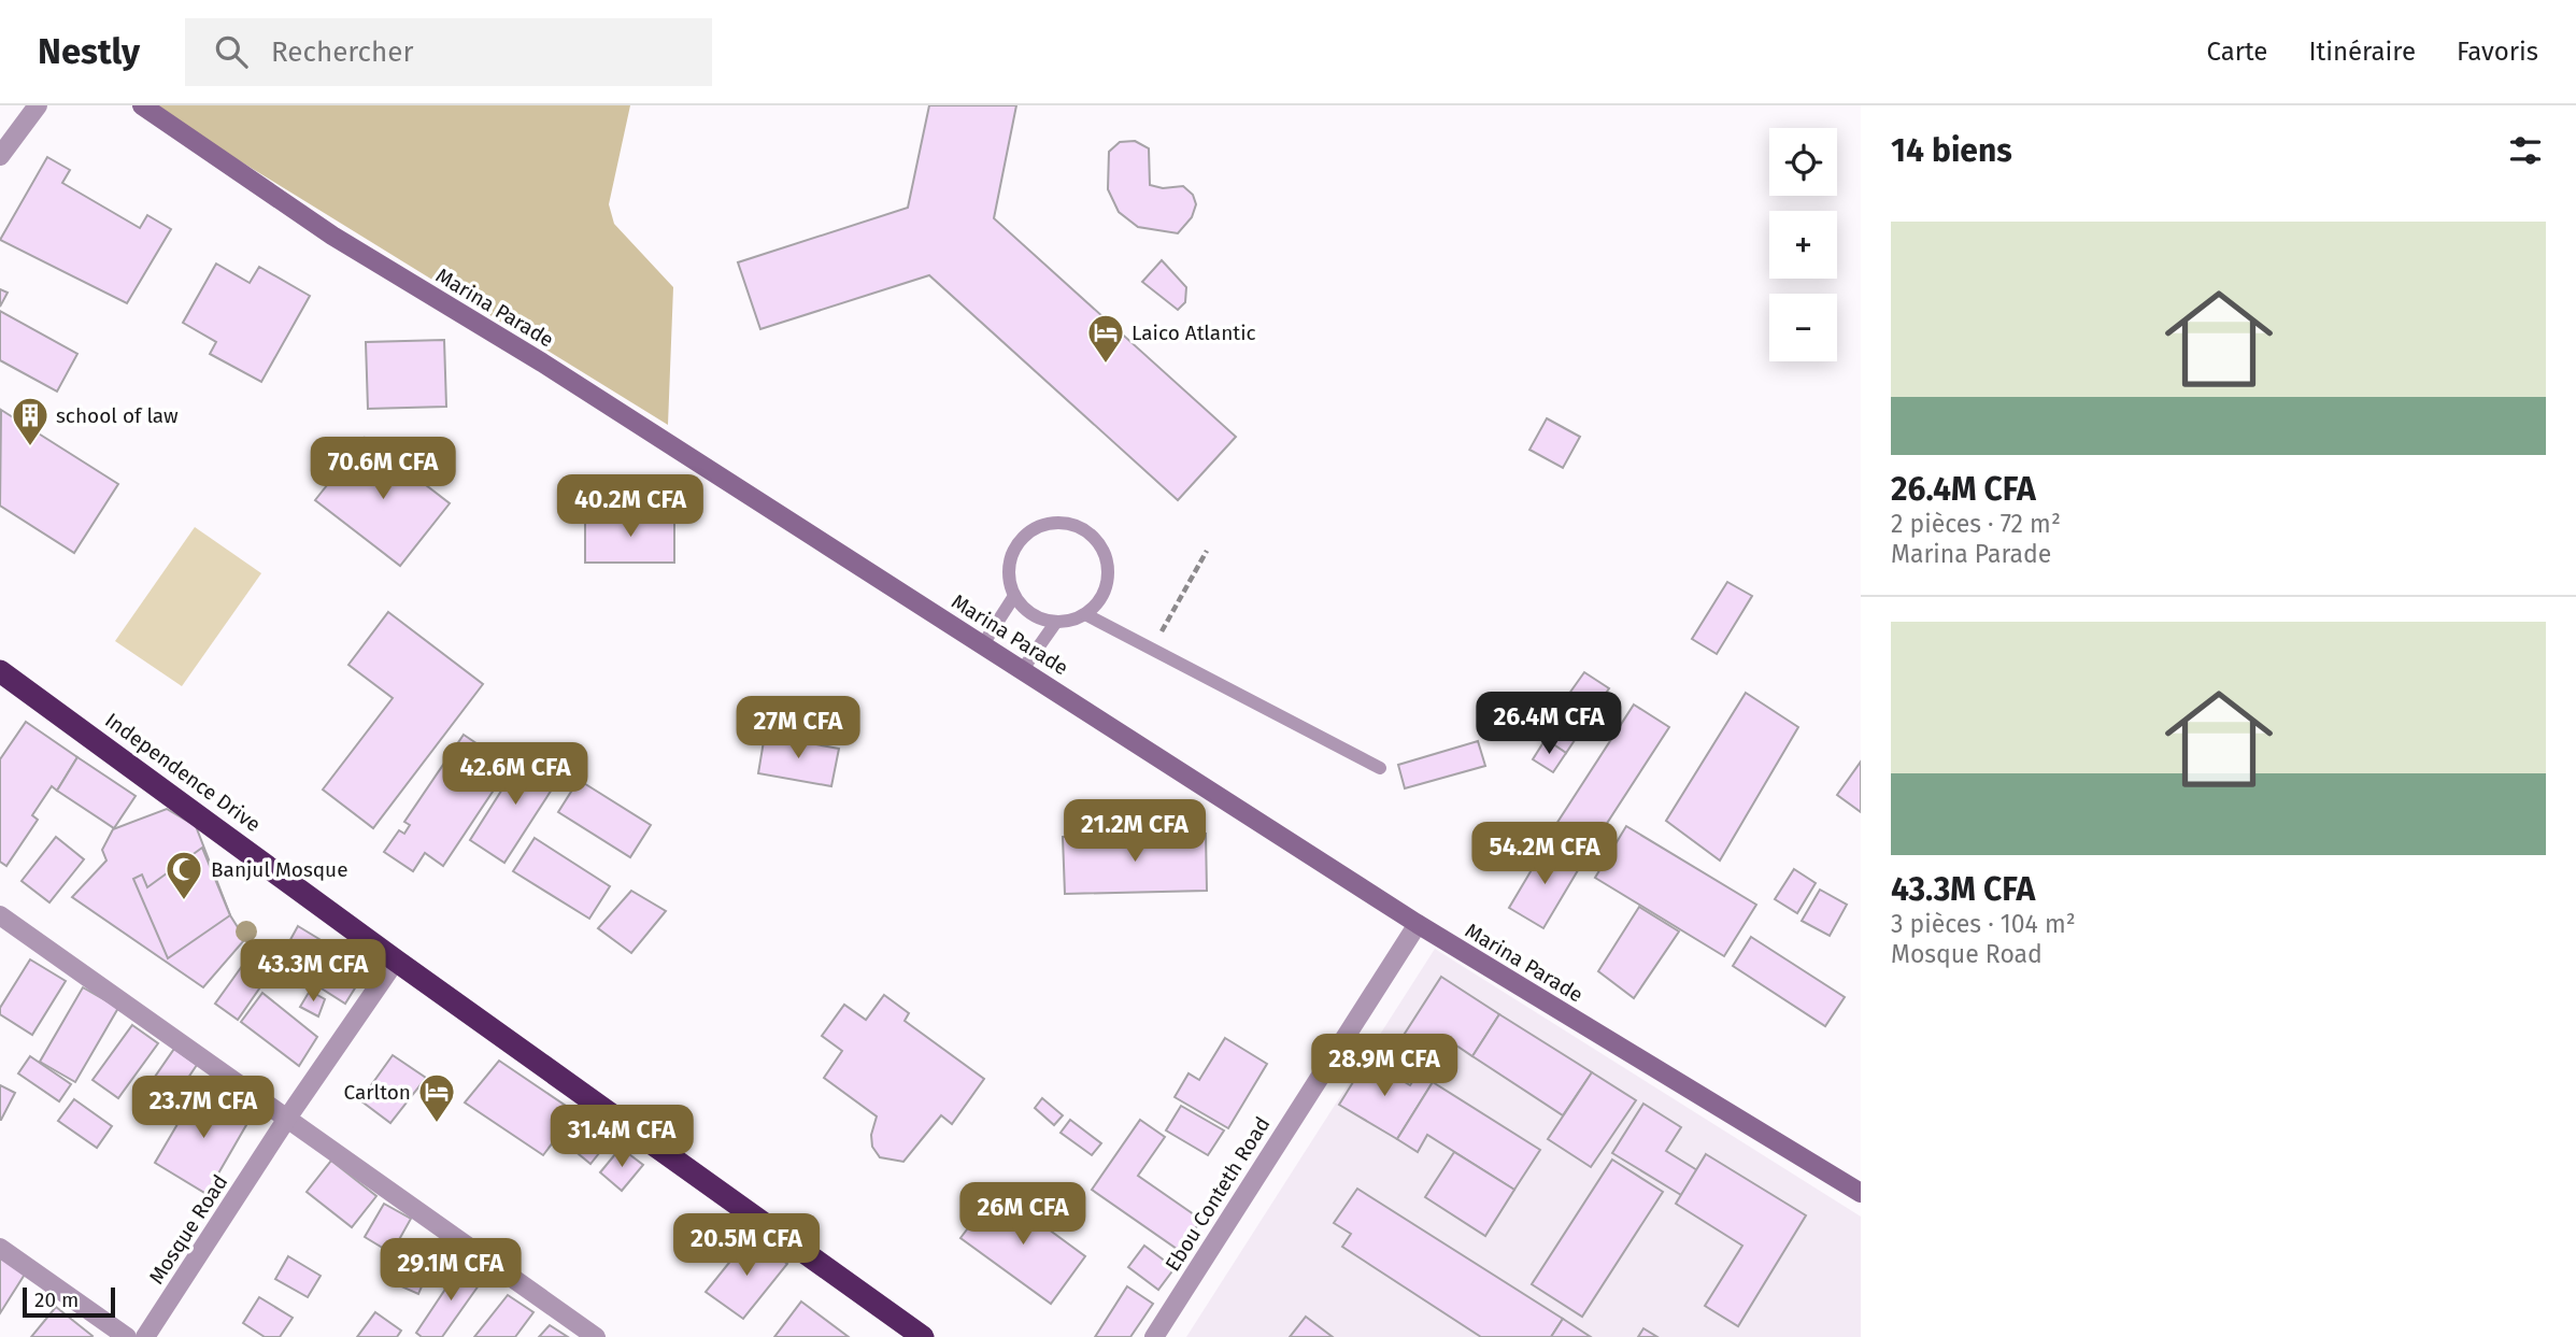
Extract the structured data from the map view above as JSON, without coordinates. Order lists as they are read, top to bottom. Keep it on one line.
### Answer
{"streets":{"highway":["Independence Drive"],"street":["Marina Parade","Ebou Conteth Road","Mosque Road"]},"crossings":[["Marina Parade","Ebou Conteth Road"],["Independence Drive","Mosque Road"]],"places":{"hotel":["Laico Atlantic","Carlton"],"building":["school of law"],"mosque":["Banjul Mosque"]},"scale_bar":"20 m","page":{"header":"Nestly","search":"Rechercher","nav":["Carte","Itinéraire","Favoris"],"heading":"14 biens","map_buttons":["+","−"],"list":[{"name":"26.4M CFA","note":"2 pièces · 72 m² · Marina Parade"},{"name":"43.3M CFA","note":"3 pièces · 104 m² · Mosque Road"}],"price":["70.6M CFA","40.2M CFA","26.4M CFA","27M CFA","42.6M CFA","21.2M CFA","54.2M CFA","43.3M CFA","28.9M CFA","23.7M CFA","31.4M CFA","26M CFA","20.5M CFA","29.1M CFA"],"scale":"20 m"}}
